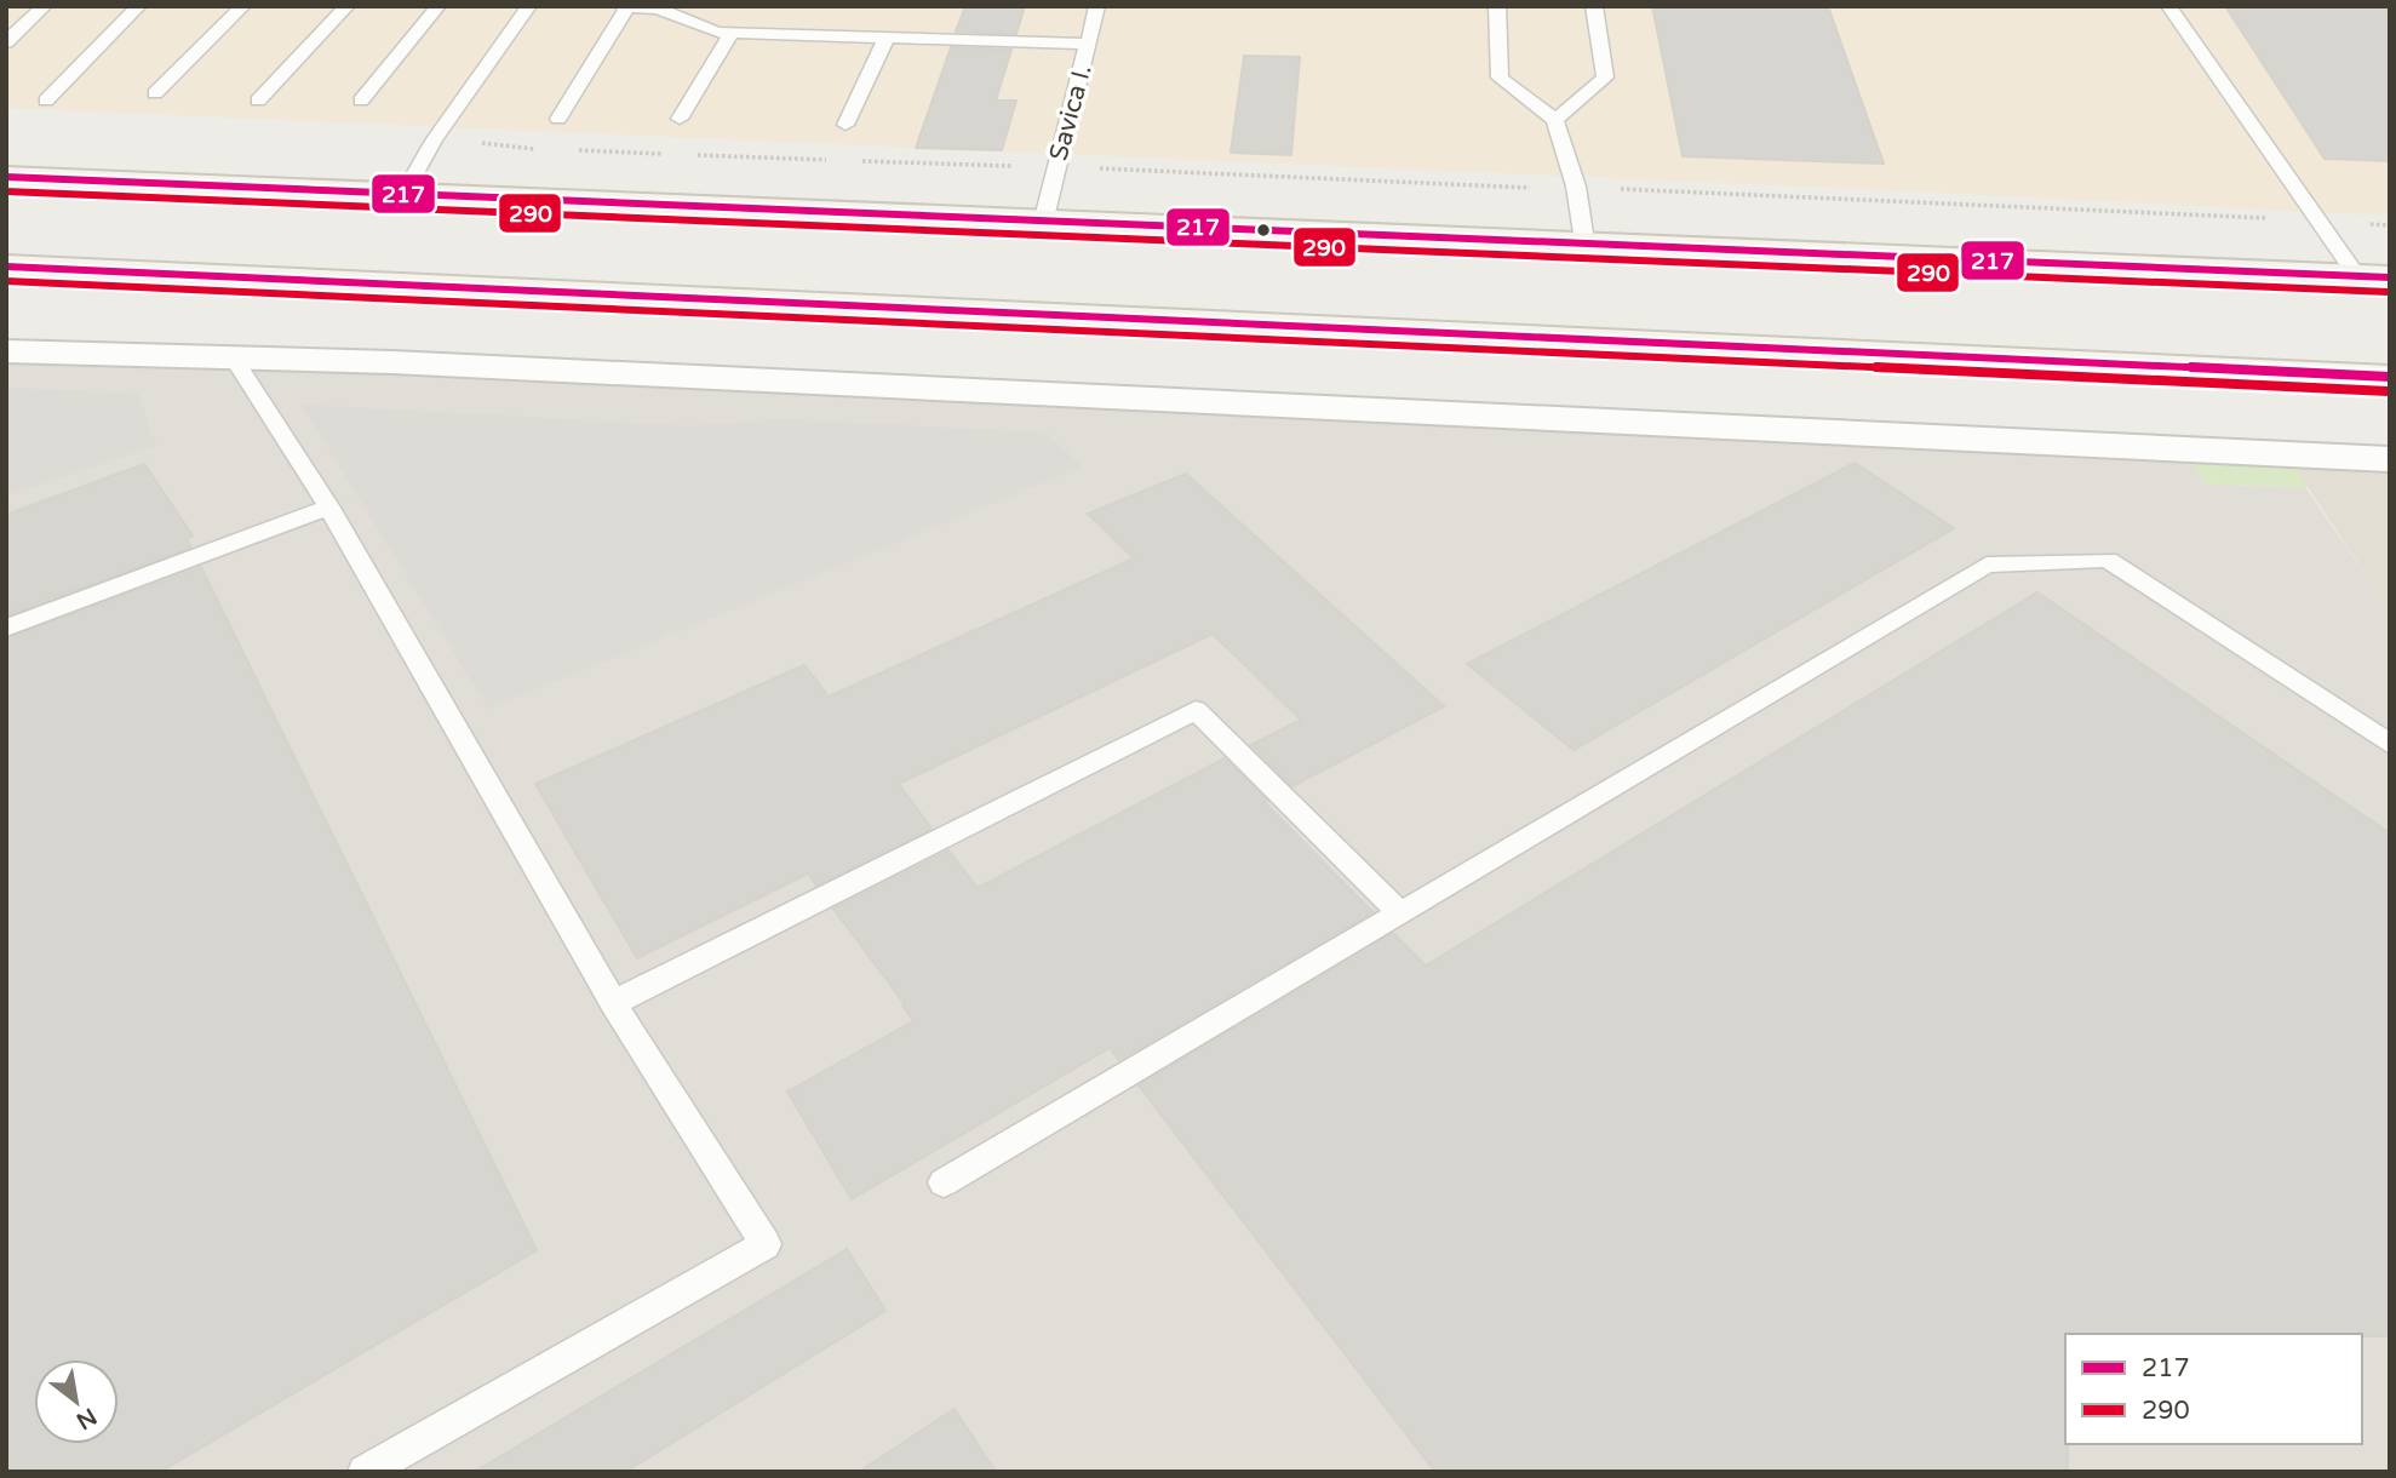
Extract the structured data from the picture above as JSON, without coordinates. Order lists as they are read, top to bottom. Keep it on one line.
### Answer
{"streets":{"lane":["Savica I."]},"lines":["transit line 217","transit line 290"],"legend":["217","290"],"north":"bottom right"}
